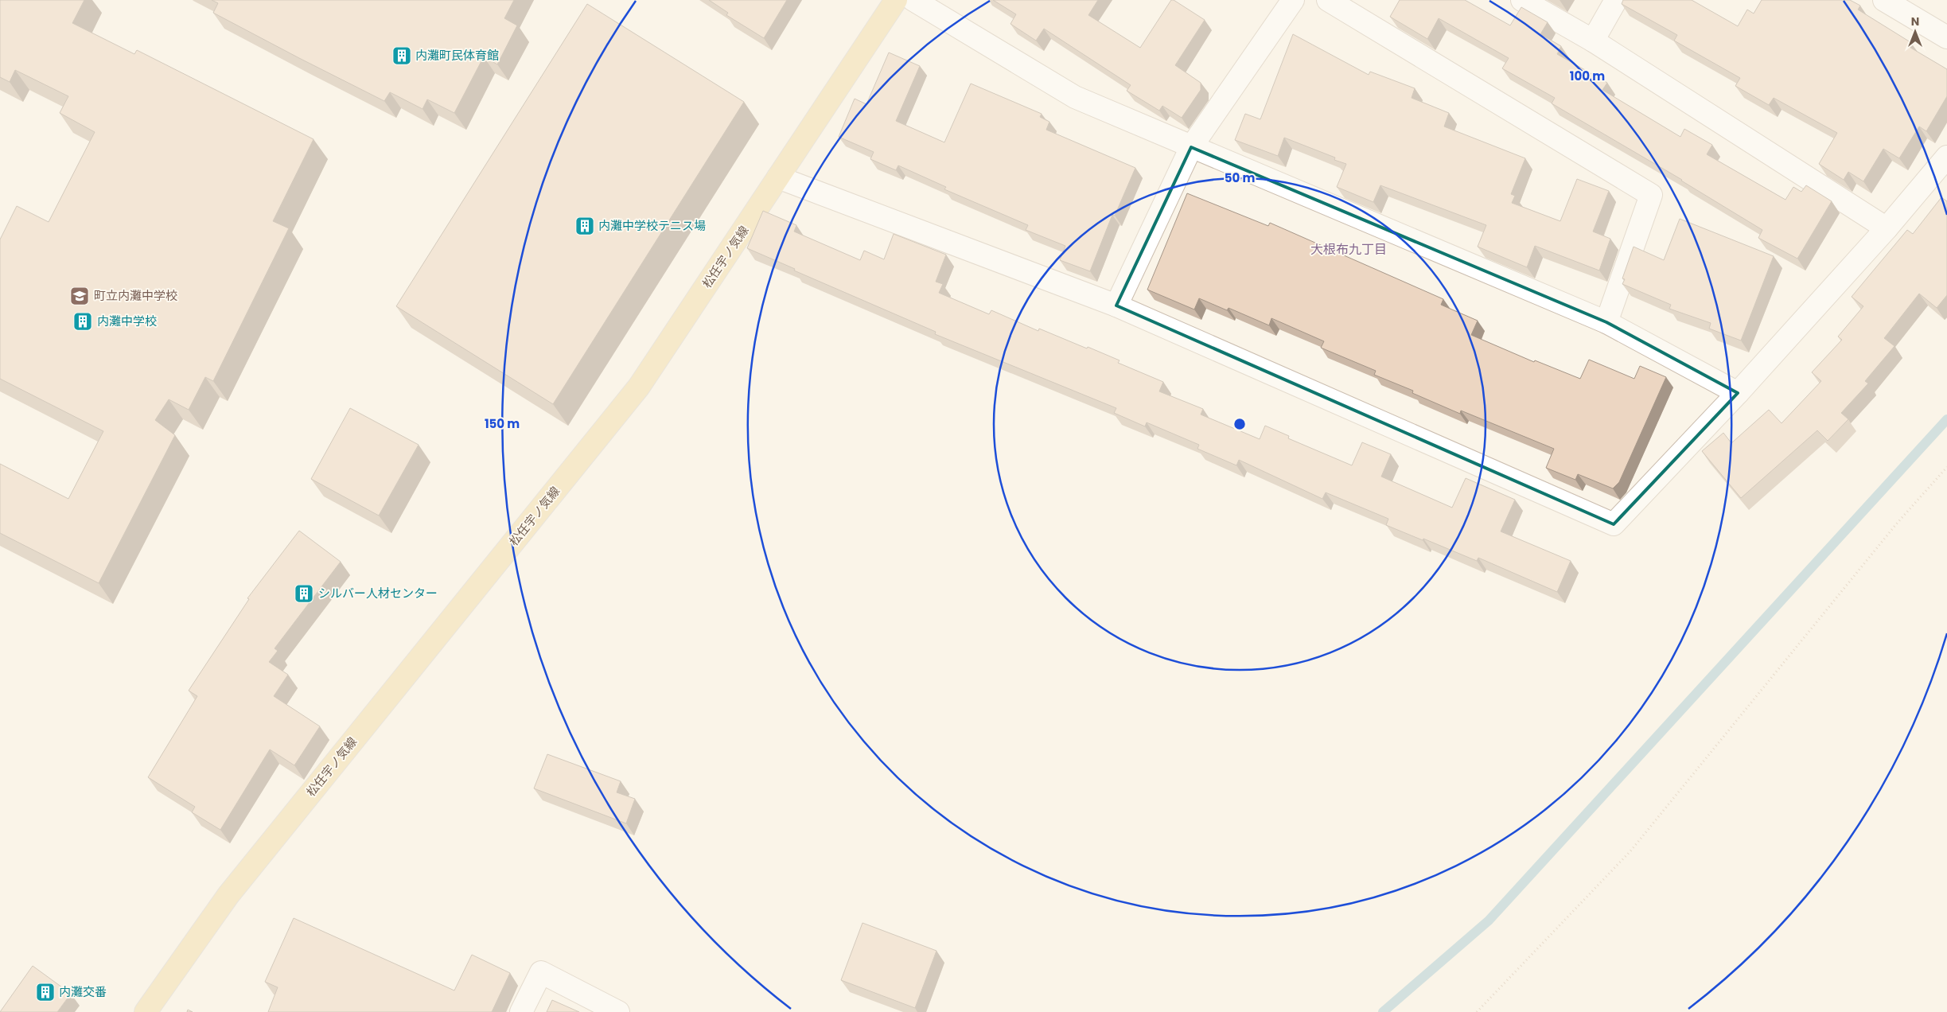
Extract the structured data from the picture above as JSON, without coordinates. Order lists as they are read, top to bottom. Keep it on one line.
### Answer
{"streets":{"main road":["松任宇ノ気線"]},"districts":["大根布九丁目"],"places":{"building":["内灘町民体育館","内灘中学校テニス場","内灘中学校","シルバー人材センター","内灘交番"],"school or university":["町立内灘中学校"]},"north":"top","rings":["100 m","50 m","150 m"]}
